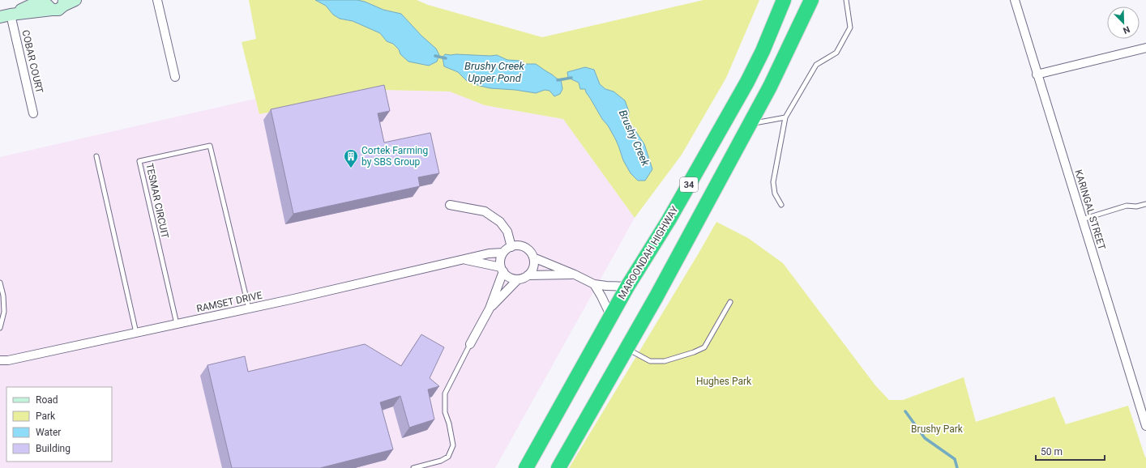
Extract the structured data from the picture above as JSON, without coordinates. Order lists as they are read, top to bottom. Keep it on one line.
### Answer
{"streets":{"highway":["34","MAROONDAH HIGHWAY"],"street":["COBAR COURT","KARINGAL STREET","RAMSET DRIVE"],"lane":["TESMAR CIRCUIT"]},"crossings":[["TESMAR CIRCUIT","RAMSET DRIVE"]],"water":["Brushy Creek Upper Pond","Brushy Creek"],"parks":["Hughes Park","Brushy Park"],"places":{"building":["Cortek Farming by SBS Group"]},"legend":["Road","Park","Water","Building"],"scale_bar":"50 m","north":"bottom right"}
